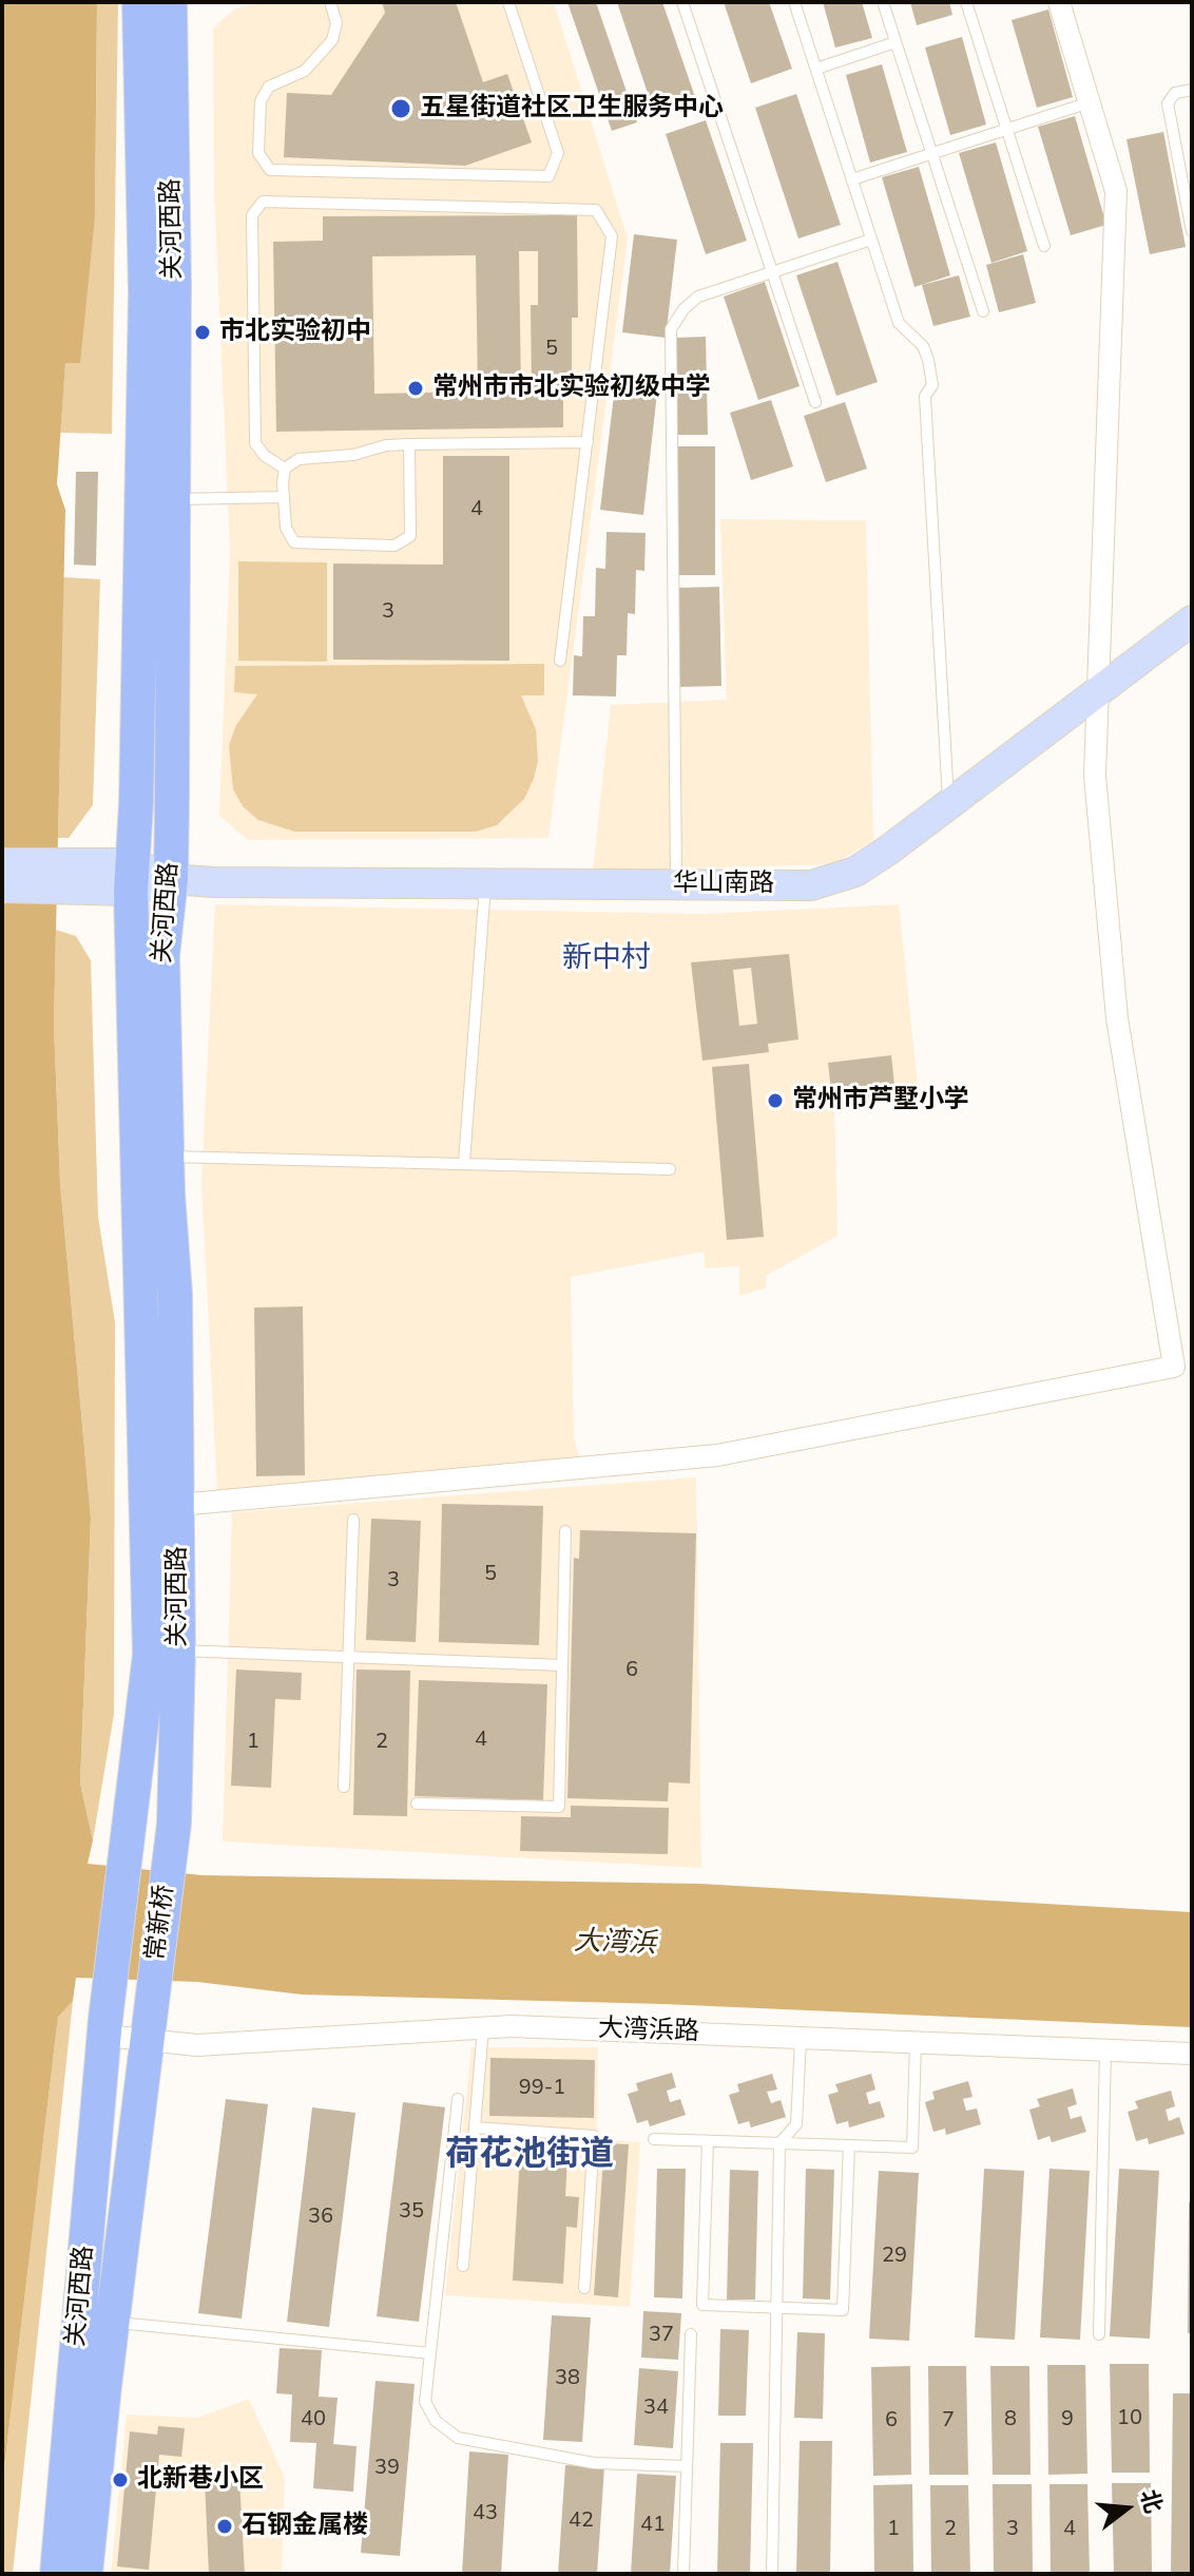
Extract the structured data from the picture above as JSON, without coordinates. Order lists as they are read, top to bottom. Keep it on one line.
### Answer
{"streets":{"main road":["关河西路","常新桥"],"street":["华山南路","大湾浜路"]},"crossings":[["关河西路","华山南路"],["关河西路","常新桥"],["关河西路","大湾浜路"],["常新桥","大湾浜路"]],"districts":["新中村","荷花池街道"],"water":["大湾浜"],"places":["五星街道社区卫生服务中心","市北实验初中","常州市市北实验初级中学","常州市芦墅小学","北新巷小区","石钢金属楼"],"house_numbers":["5","4","3","5","3","6","4","1","2","99-1","35","36","29","37","38","34","10","40","8","9","6","7","39","43","42","41","1","2","3","4"],"north":"right"}
